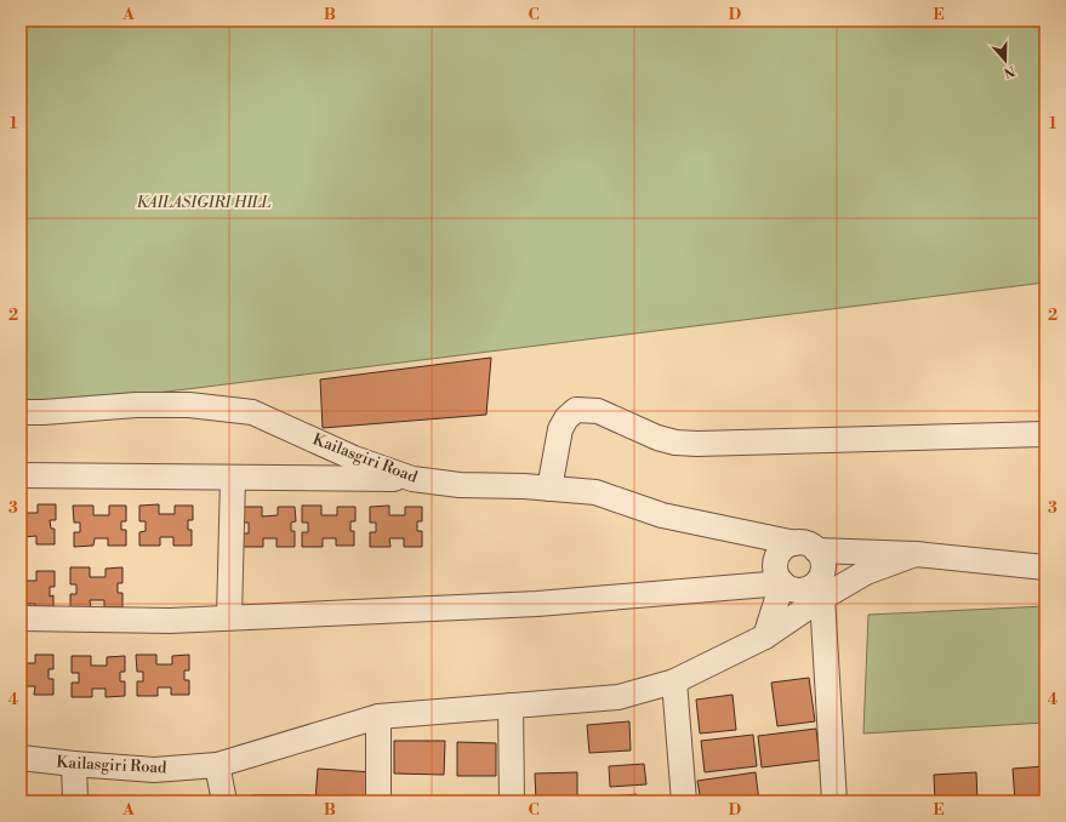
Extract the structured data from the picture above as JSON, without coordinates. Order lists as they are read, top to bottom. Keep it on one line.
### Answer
{"streets":{"street":["Kailasgiri Road"]},"parks":["KAILASIGIRI HILL"],"north":"bottom","grid":{"columns":["A","B","C","D","E"],"rows":["1","2","3","4"]}}
